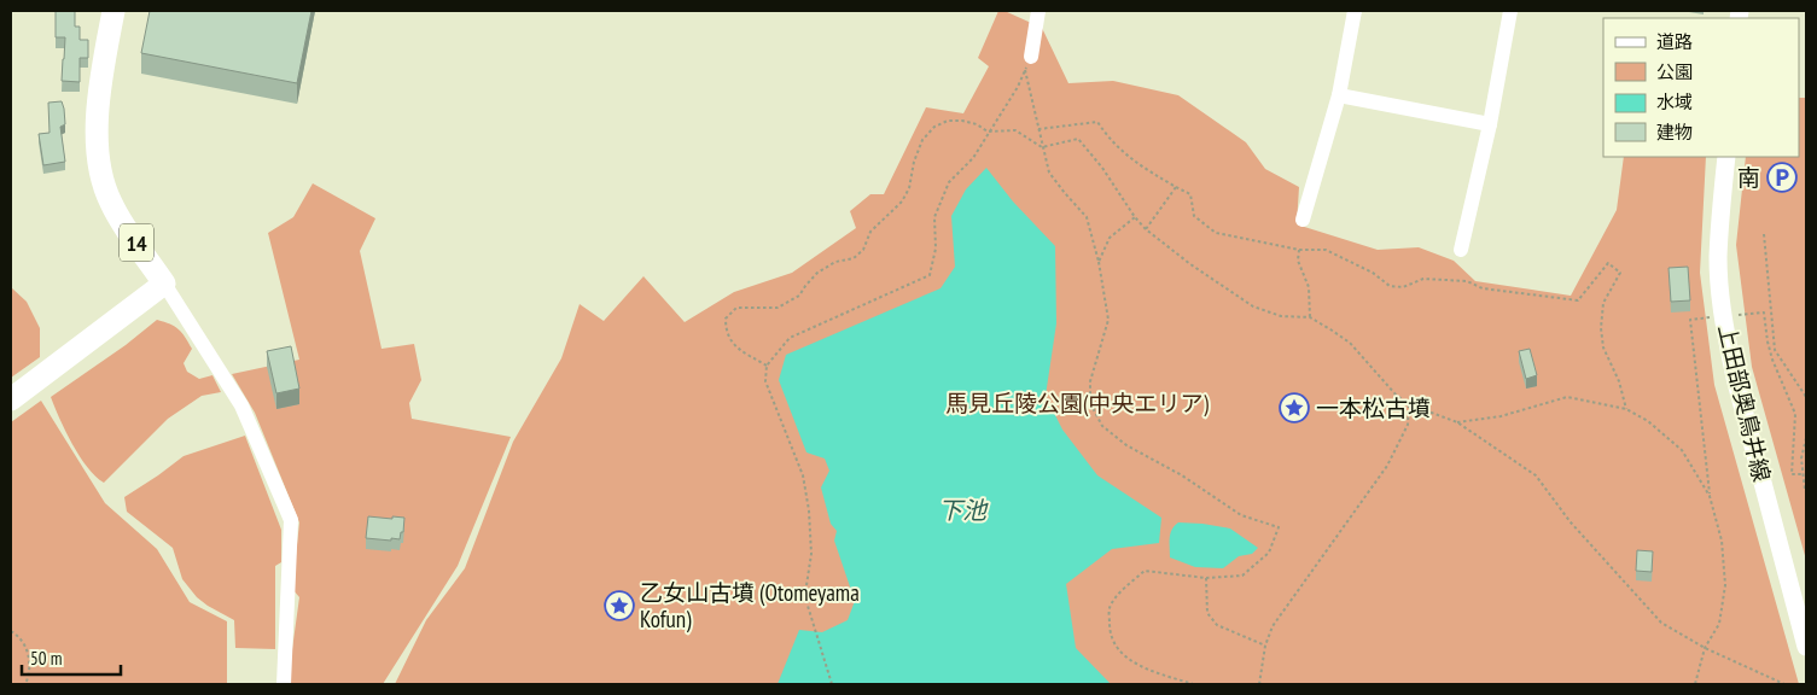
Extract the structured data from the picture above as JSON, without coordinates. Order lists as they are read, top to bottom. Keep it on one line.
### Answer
{"streets":{"main road":["14"],"street":["上田部奥鳥井線"]},"water":["下池"],"parks":["馬見丘陵公園(中央エリア)"],"places":{"parking":["南"],"place":["一本松古墳","乙女山古墳 (Otomeyama Kofun)"]},"legend":["道路","公園","水域","建物"],"scale_bar":"50 m"}
